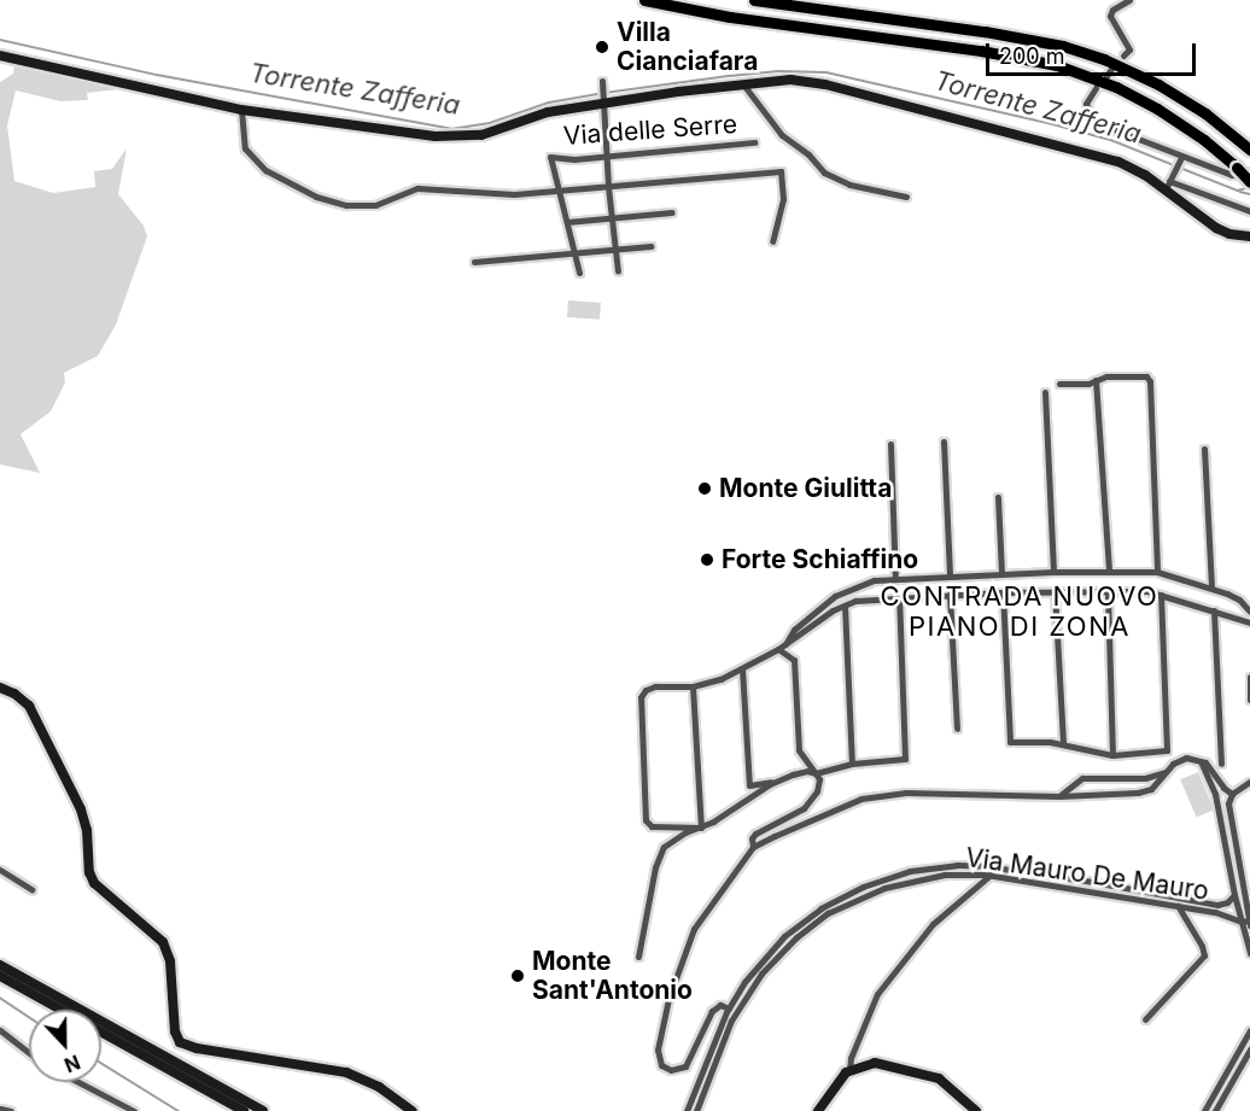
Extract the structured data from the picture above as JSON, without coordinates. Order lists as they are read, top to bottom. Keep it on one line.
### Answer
{"streets":{"street":["Via delle Serre","Via Mauro De Mauro"]},"districts":["CONTRADA NUOVO PIANO DI ZONA"],"water":["Torrente Zafferia"],"places":["Villa Cianciafara","Monte Giulitta","Forte Schiaffino","Monte Sant'Antonio"],"scale_bar":"200 m","north":"bottom"}
